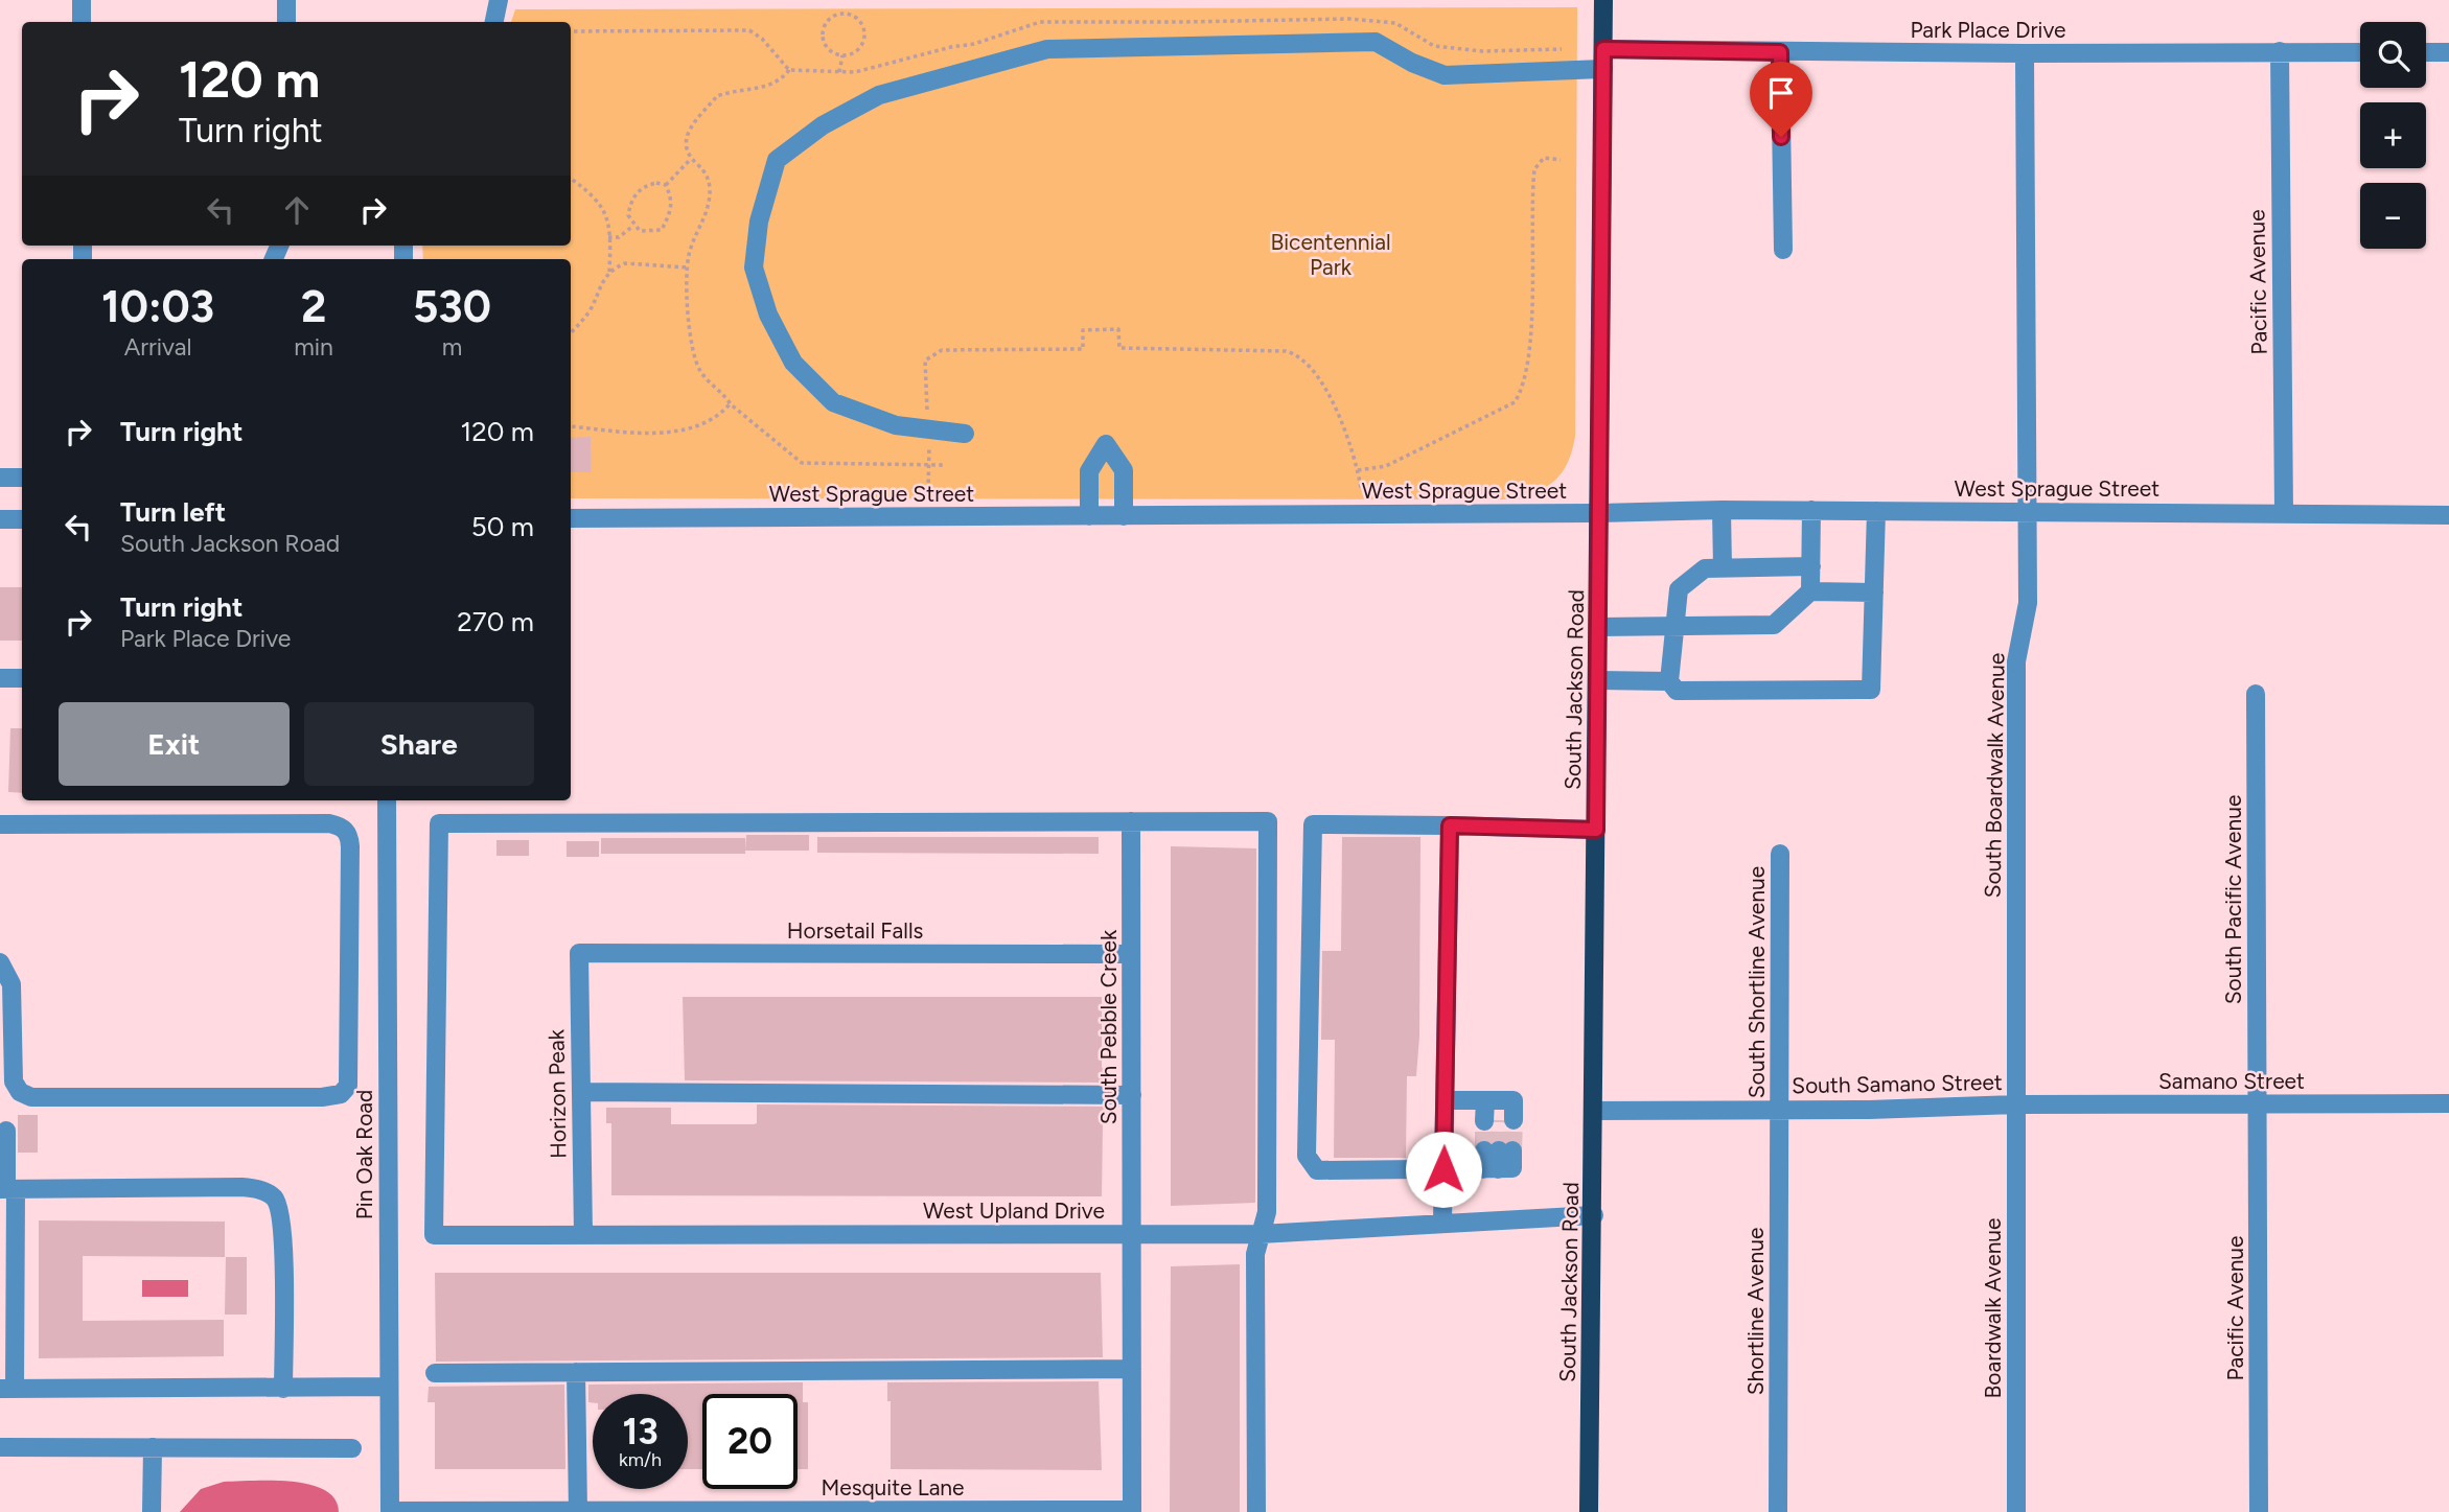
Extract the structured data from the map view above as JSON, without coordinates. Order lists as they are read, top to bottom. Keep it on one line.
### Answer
{"streets":{"main road":["South Jackson Road"],"street":["Park Place Drive","Pacific Avenue","West Sprague Street","South Boardwalk Avenue","South Pacific Avenue","Horsetail Falls","South Shortline Avenue","South Pebble Creek","Samano Street","South Samano Street","Horizon Peak","Pin Oak Road","West Upland Drive","Boardwalk Avenue","Shortline Avenue","Mesquite Lane"]},"crossings":[["Park Place Drive","Pacific Avenue"],["Park Place Drive","South Jackson Road"],["Park Place Drive","South Boardwalk Avenue"],["Pacific Avenue","West Sprague Street"],["Pacific Avenue","South Pacific Avenue"],["Pacific Avenue","Samano Street"],["West Sprague Street","South Jackson Road"],["West Sprague Street","South Boardwalk Avenue"],["South Jackson Road","South Samano Street"],["South Jackson Road","West Upland Drive"],["South Boardwalk Avenue","Samano Street"],["South Boardwalk Avenue","South Samano Street"],["South Boardwalk Avenue","Boardwalk Avenue"],["South Pacific Avenue","Samano Street"],["Horsetail Falls","South Pebble Creek"],["Horsetail Falls","Horizon Peak"],["South Shortline Avenue","South Samano Street"],["South Shortline Avenue","Shortline Avenue"],["South Pebble Creek","West Upland Drive"],["South Pebble Creek","Mesquite Lane"],["Samano Street","South Samano Street"],["Samano Street","Boardwalk Avenue"],["South Samano Street","Boardwalk Avenue"],["South Samano Street","Shortline Avenue"],["Horizon Peak","West Upland Drive"],["Pin Oak Road","Mesquite Lane"]],"parks":["Bicentennial Park"],"page":{"map_buttons":["+","−"],"turn":["120 m","Turn right"],"eta":["10:03","Arrival","2","min","530","m"],"list":[{"name":"Turn right","value":"120 m"},{"name":"Turn left","note":"South Jackson Road","value":"50 m"},{"name":"Turn right","note":"Park Place Drive","value":"270 m"}],"buttons":["Exit","Share"],"speed":"13 km/h","limit":"20"}}
